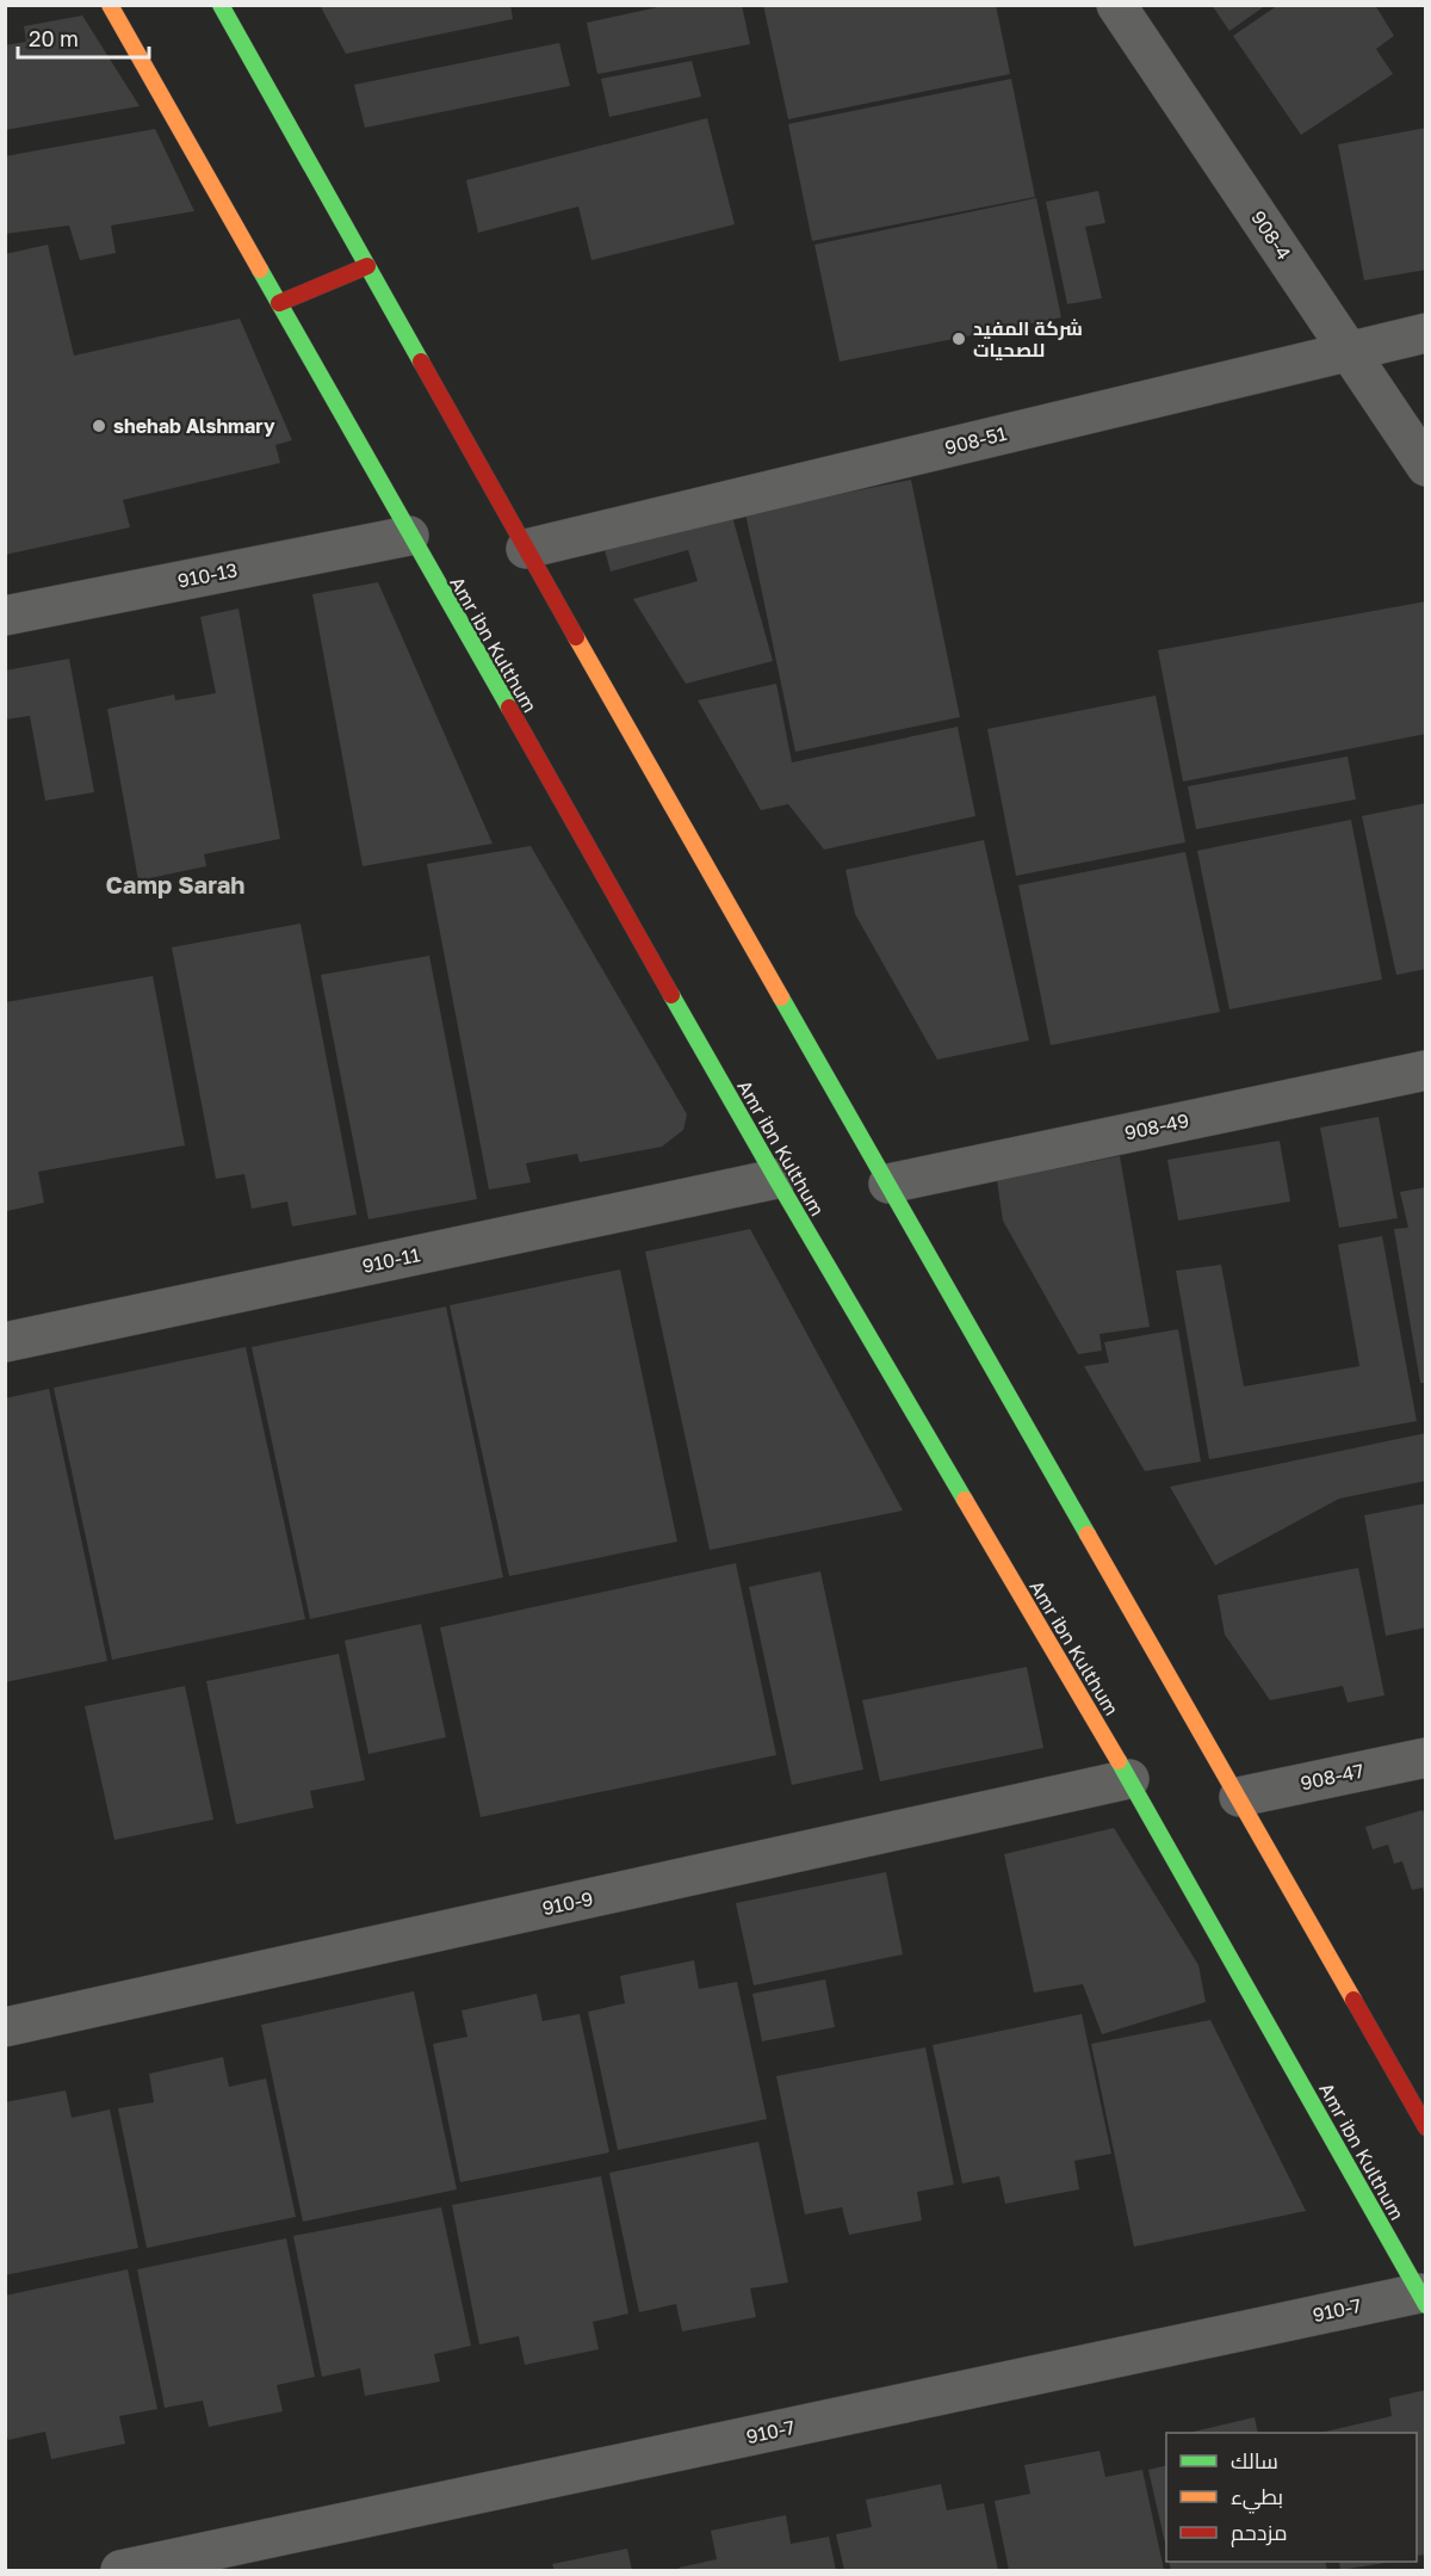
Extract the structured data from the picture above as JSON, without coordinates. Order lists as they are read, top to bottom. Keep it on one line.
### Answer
{"streets":{"street":["908-4","908-51","910-13","Amr ibn Kulthum","908-49","910-11","908-47","910-9","910-7"]},"crossings":[["908-4","908-51"],["910-13","Amr ibn Kulthum"],["Amr ibn Kulthum","910-11"],["Amr ibn Kulthum","910-9"],["Amr ibn Kulthum","910-7"]],"districts":["Camp Sarah"],"places":["شركة المفيد للصحيات","shehab Alshmary"],"legend":["سالك","بطيء","مزدحم"],"scale_bar":"20 m"}
